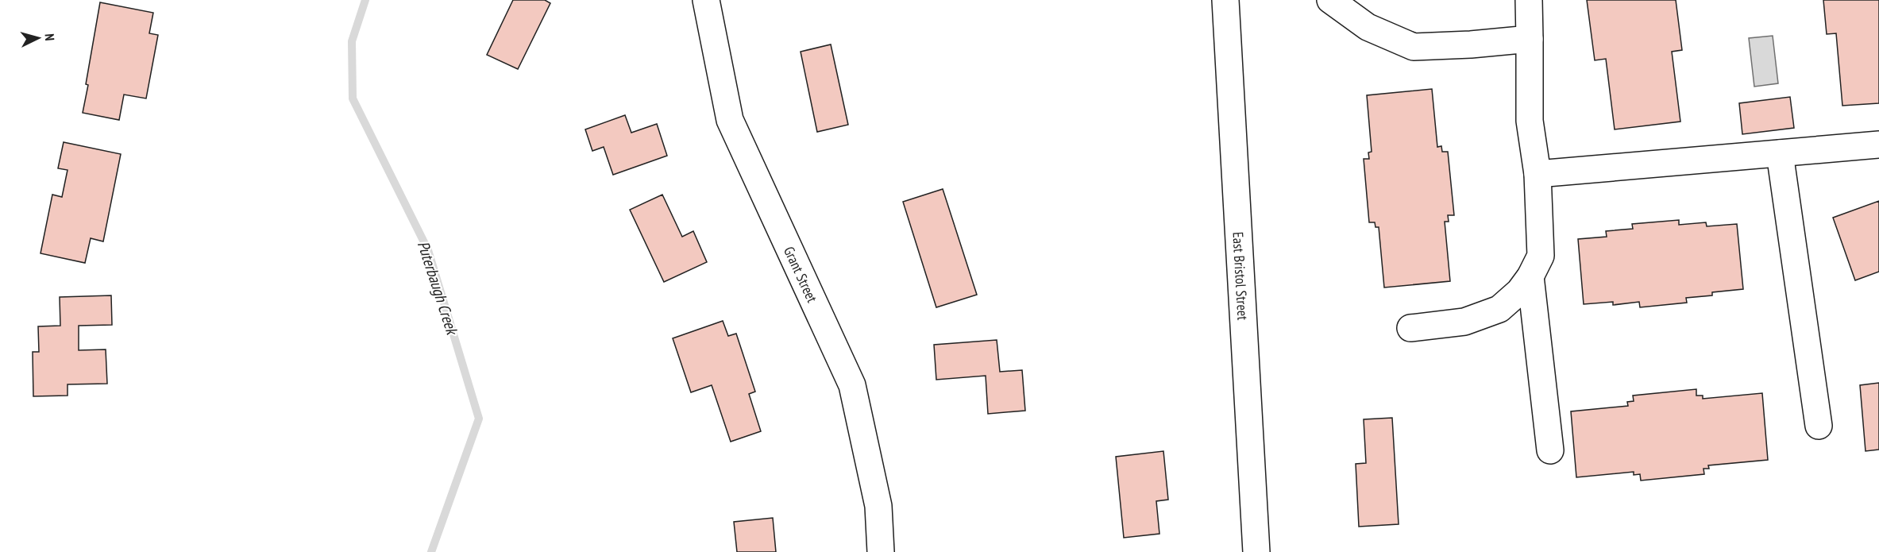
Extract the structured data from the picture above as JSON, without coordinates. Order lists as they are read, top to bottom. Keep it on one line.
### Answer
{"streets":{"street":["Grant Street","East Bristol Street"]},"water":["Puterbaugh Creek"],"north":"right"}
